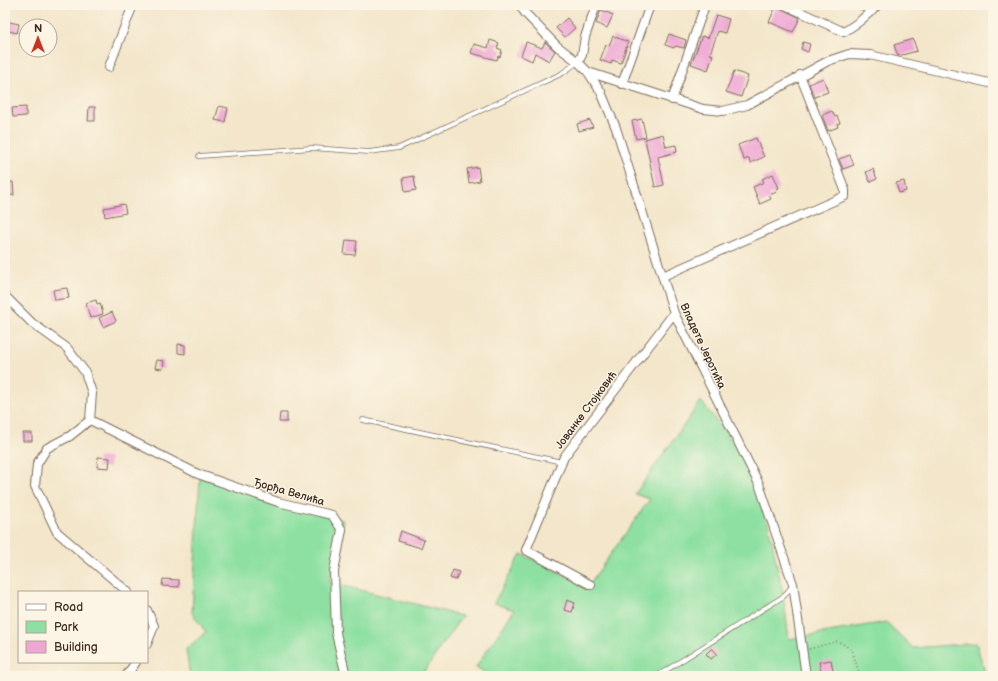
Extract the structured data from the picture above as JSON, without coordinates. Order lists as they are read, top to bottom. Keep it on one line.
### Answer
{"streets":{"street":["Владете Јеротића","Јованке Стојковић","Ђорђа Велића"]},"crossings":[["Владете Јеротића","Јованке Стојковић"]],"legend":["Road","Park","Building"],"north":"top"}
